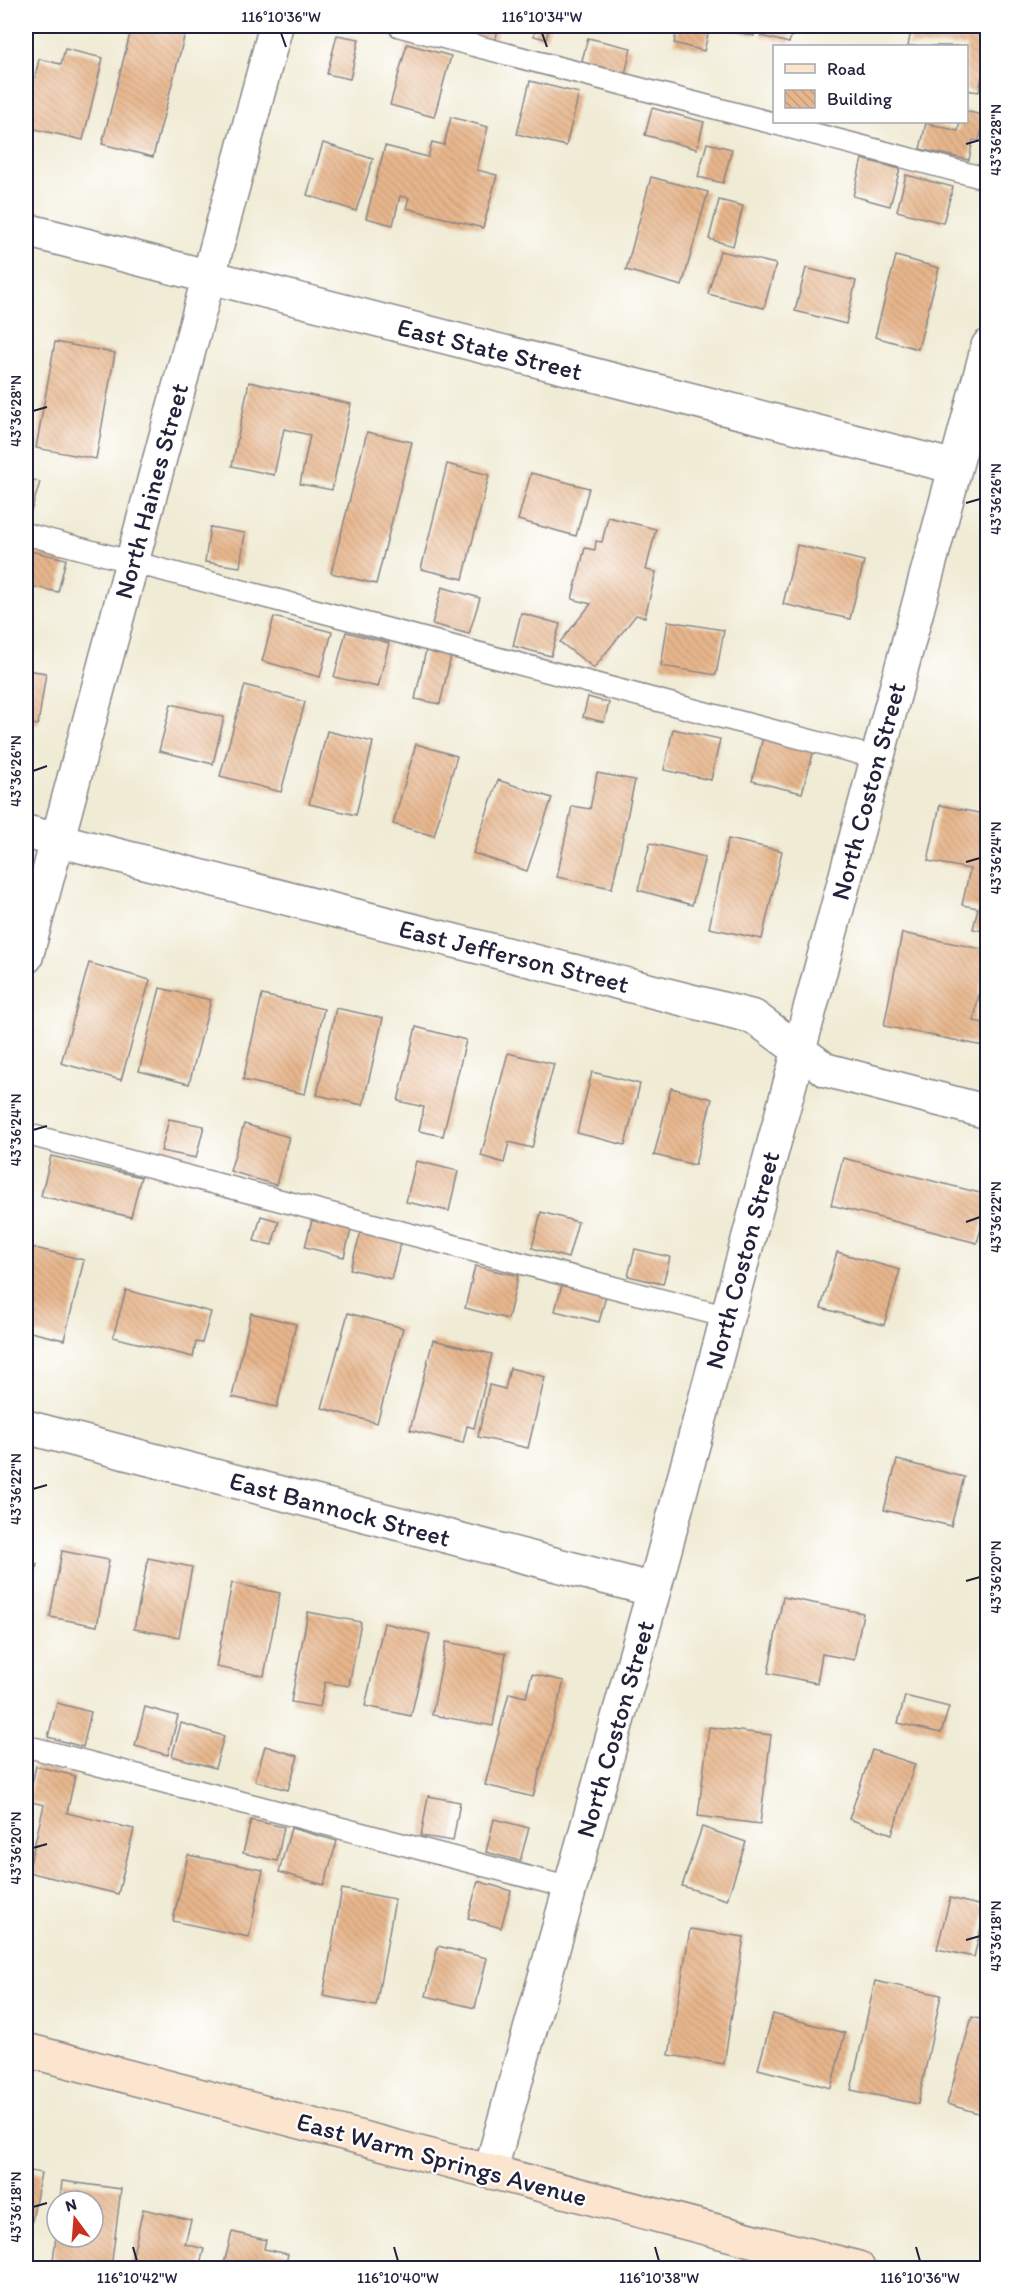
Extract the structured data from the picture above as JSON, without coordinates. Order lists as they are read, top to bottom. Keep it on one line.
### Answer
{"streets":{"street":["East State Street","North Haines Street","North Coston Street","East Jefferson Street","East Bannock Street","East Warm Springs Avenue"]},"crossings":[["East State Street","North Haines Street"],["East State Street","North Coston Street"],["North Haines Street","East Jefferson Street"],["North Coston Street","East Jefferson Street"],["North Coston Street","East Bannock Street"],["North Coston Street","East Warm Springs Avenue"]],"legend":["Road","Building"],"north":"top","coordinates":["116°10'36\"W","116°10'34\"W","43°36'28\"N","43°36'26\"N","43°36'24\"N","43°36'22\"N","43°36'20\"N","43°36'18\"N","116°10'42\"W","116°10'40\"W","116°10'38\"W"]}
